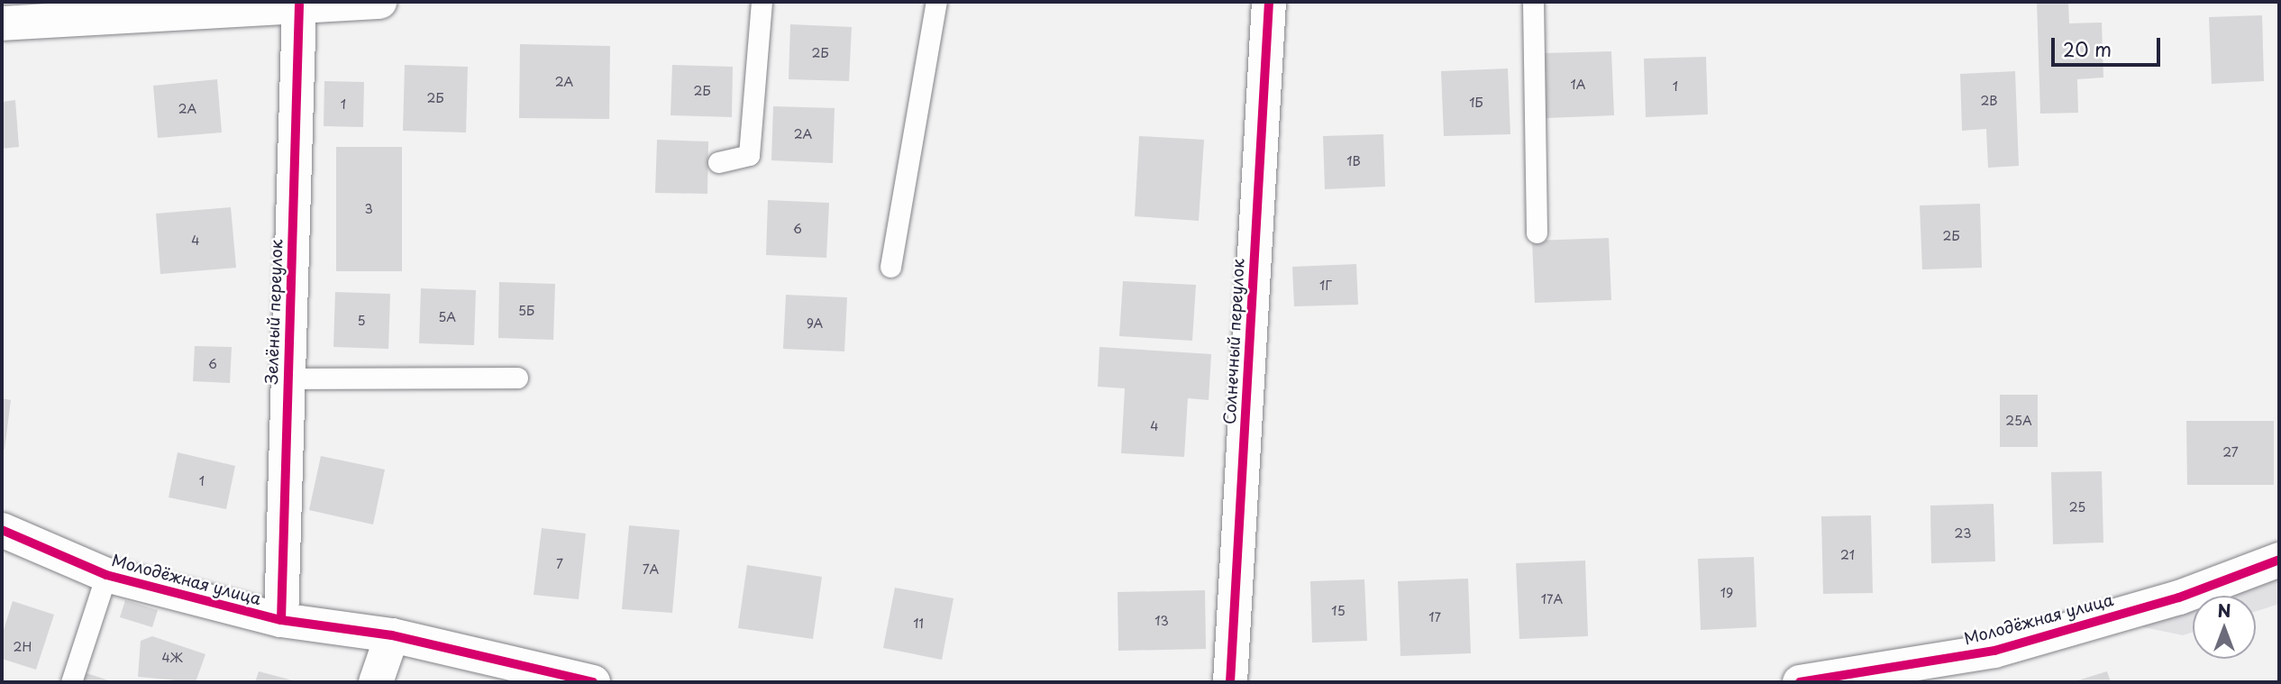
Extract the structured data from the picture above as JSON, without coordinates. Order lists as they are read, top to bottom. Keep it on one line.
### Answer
{"streets":{"street":["Зелёный переулок","Солнечный переулок","Молодёжная улица"]},"crossings":[["Зелёный переулок","Молодёжная улица"]],"house_numbers":["2Б","2A","1А","1","2Б","2Б","2В","1Б","1","2А","2А","1В","3","6","2Б","4","1Г","5Б","5А","5","9А","6","25А","4","27","1","25","23","21","7","7А","19","17А","15","17","13","11","2Н","4Ж"],"scale_bar":"20 m","north":"top"}
